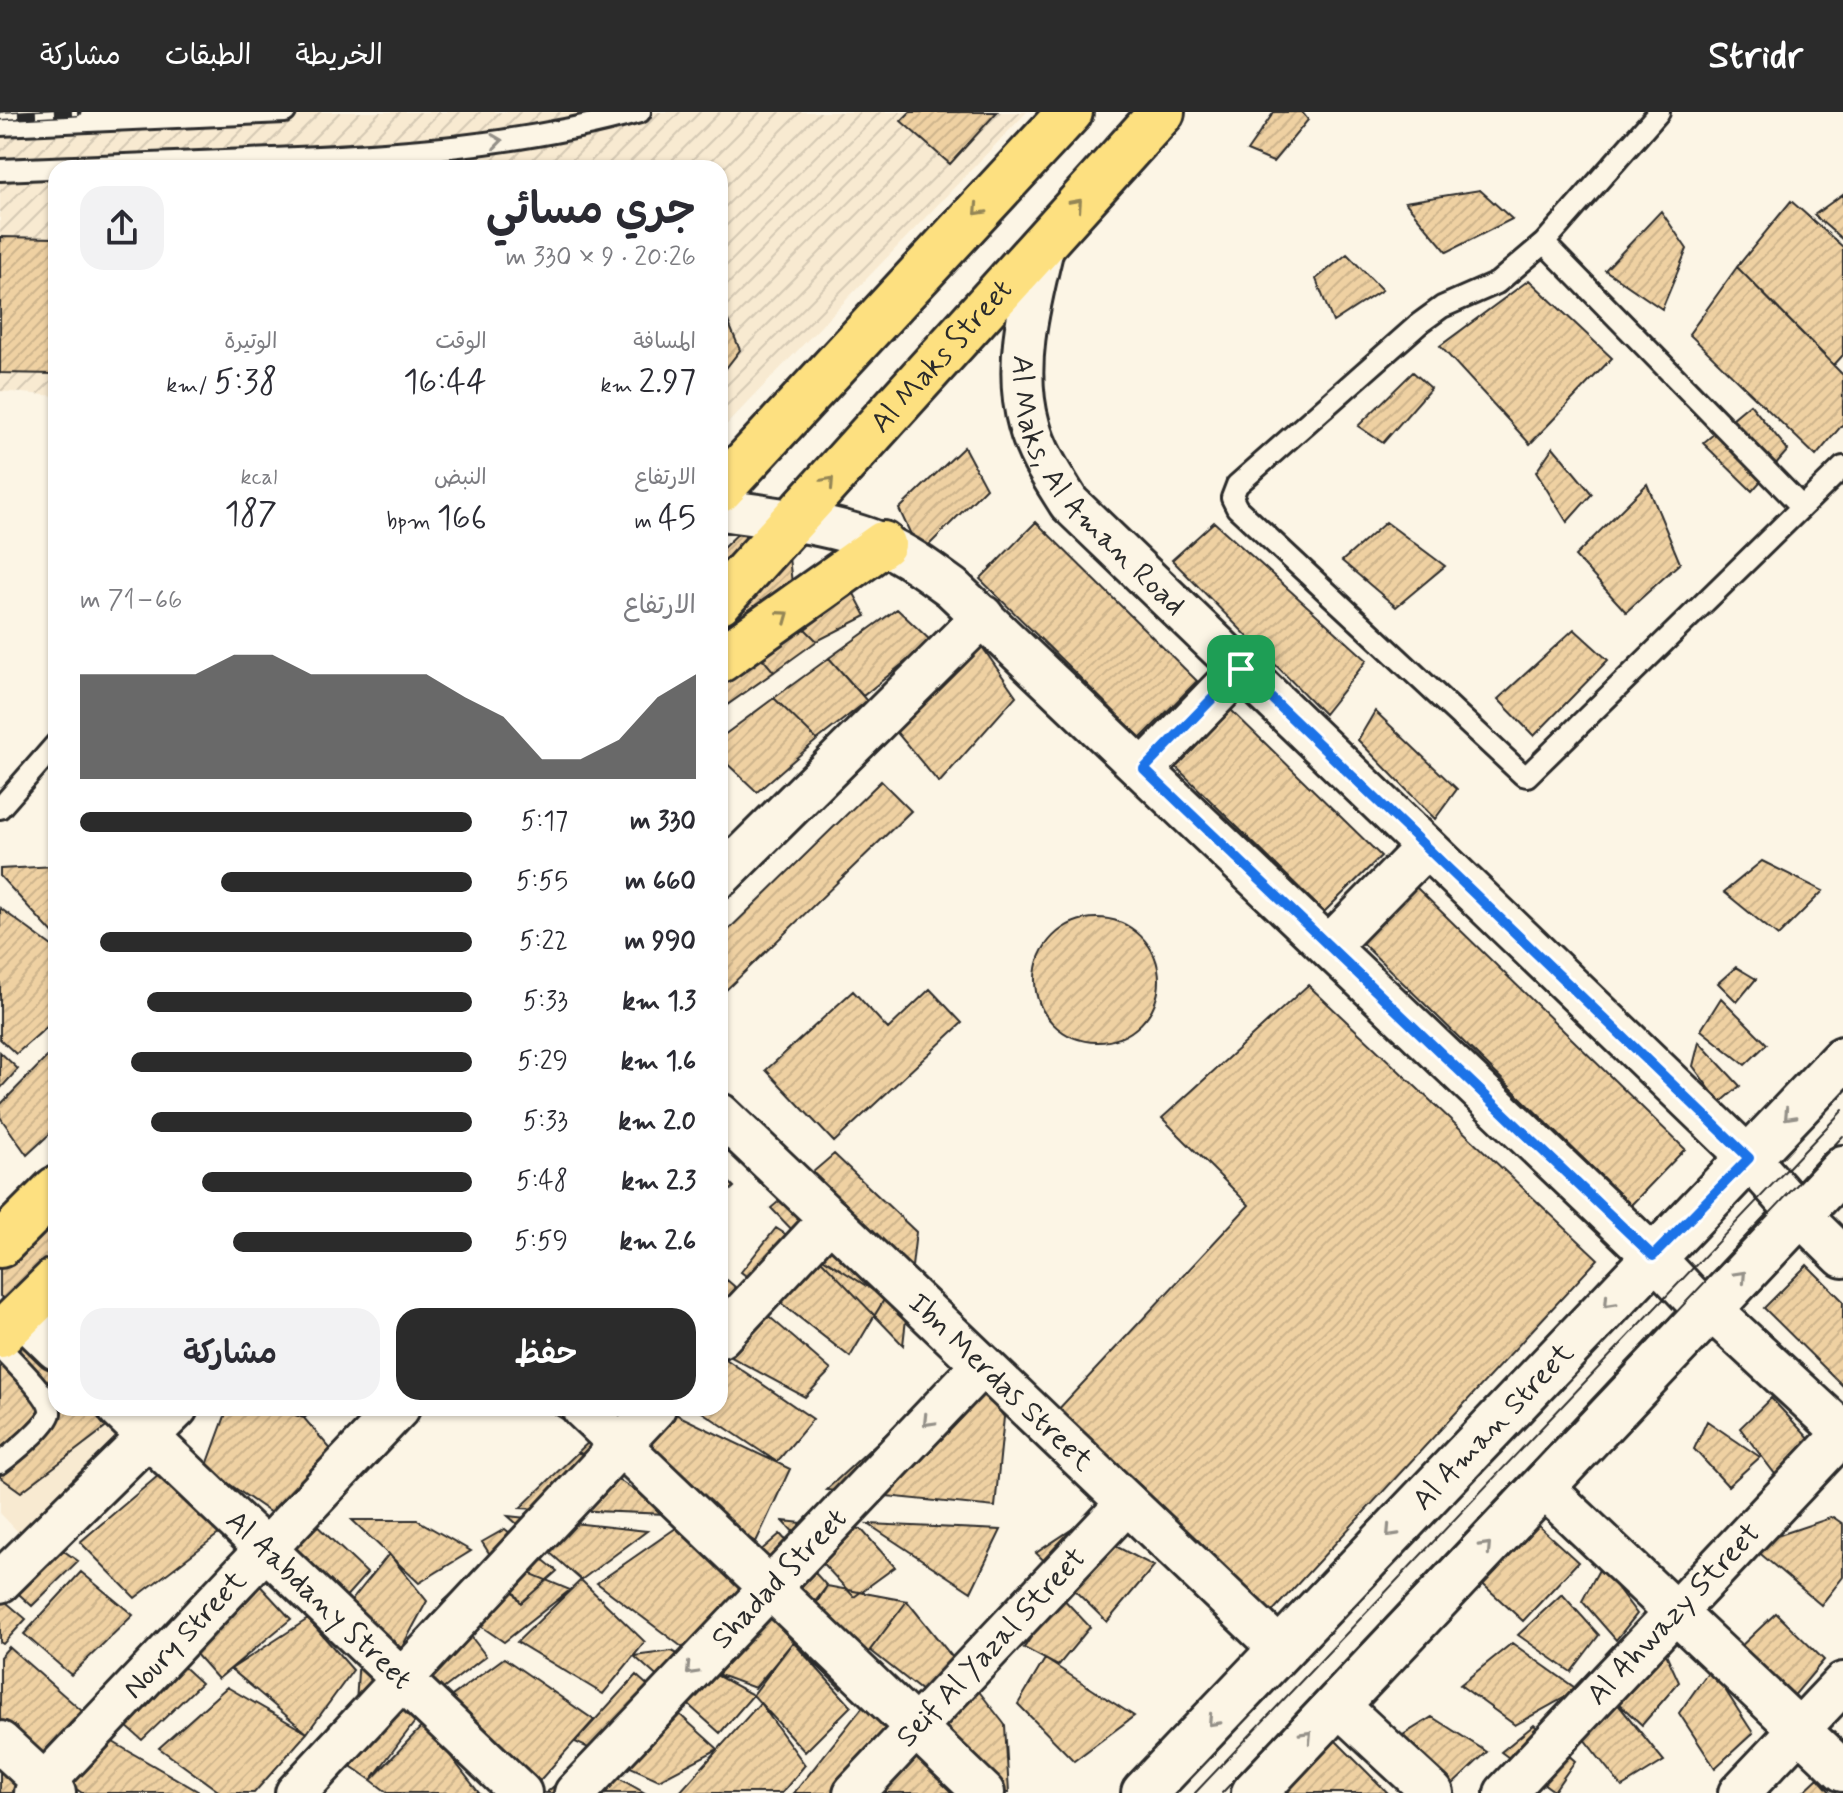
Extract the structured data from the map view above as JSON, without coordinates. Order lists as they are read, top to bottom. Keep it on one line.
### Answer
{"streets":{"main road":["Al Maks Street"],"street":["Al Maks, Al Aman Road","Ibn Merdas Street","Al Aman Street","Shadad Street","Al Aabdany Street","Al Ahwazy Street","Noury Street","Seif Al Yazal Street"]},"crossings":[["Al Maks Street","Al Maks, Al Aman Road"],["Al Maks, Al Aman Road","Al Aman Street"],["Ibn Merdas Street","Al Aman Street"],["Ibn Merdas Street","Shadad Street"],["Ibn Merdas Street","Seif Al Yazal Street"],["Al Aabdany Street","Noury Street"]],"page":{"header":"Stridr","nav":["الخريطة","الطبقات","مشاركة"],"heading":["جري مسائي","20:26 · 9 × 330 m"],"stats":[["المسافة","2.97 km"],["الوقت","16:44"],["الوتيرة","5:38 /km"],["الارتفاع","45 m"],["النبض","166 bpm"],["kcal","187"]],"chart":["الارتفاع","66–71 m"],"list":[{"name":"330 m","note":"5:17"},{"name":"660 m","note":"5:55"},{"name":"990 m","note":"5:22"},{"name":"1.3 km","note":"5:33"},{"name":"1.6 km","note":"5:29"},{"name":"2.0 km","note":"5:33"},{"name":"2.3 km","note":"5:48"},{"name":"2.6 km","note":"5:59"}],"buttons":["حفظ","مشاركة"]}}
